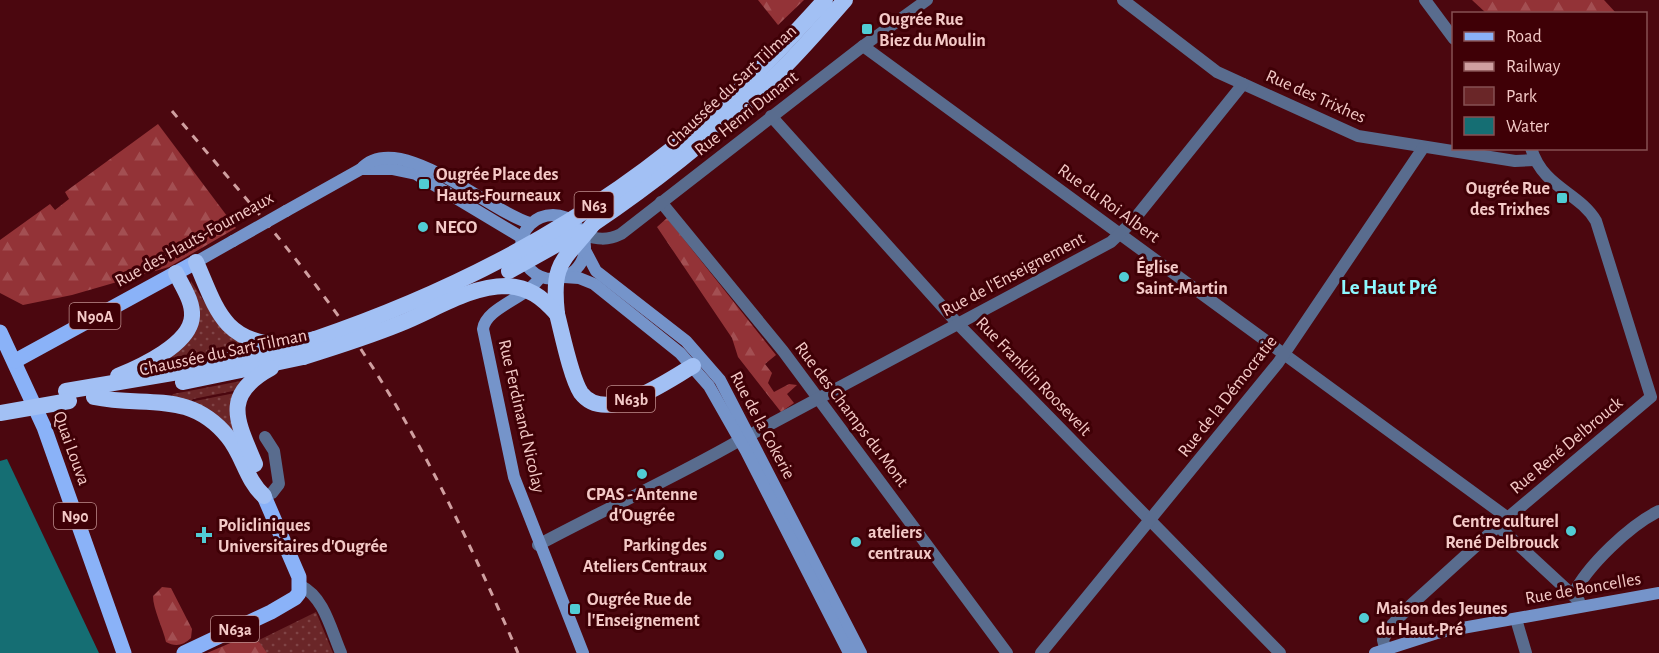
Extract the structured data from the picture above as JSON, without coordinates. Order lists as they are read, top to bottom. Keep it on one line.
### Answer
{"streets":{"highway":["Chaussée du Sart Tilman","N63","N63b"],"main road":["Rue des Hauts-Fourneaux","N90A","Rue Ferdinand Nicolay","Rue de la Cokerie","Quai Louva","N90","Rue de Boncelles","N63a"],"street":["Rue des Trixhes","Rue Henri Dunant","Rue du Roi Albert","Rue de l'Enseignement","Rue Franklin Roosevelt","Rue de la Démocratie","Rue des Champs du Mont","Rue René Delbrouck"]},"crossings":[["Chaussée du Sart Tilman","Rue Henri Dunant"],["Chaussée du Sart Tilman","N63"],["Rue des Trixhes","Rue de l'Enseignement"],["Rue des Trixhes","Rue de la Démocratie"],["Rue des Trixhes","Rue René Delbrouck"],["Rue Henri Dunant","Rue du Roi Albert"],["Rue Henri Dunant","Rue Franklin Roosevelt"],["Rue Henri Dunant","Rue des Champs du Mont"],["Rue du Roi Albert","Rue de l'Enseignement"],["Rue du Roi Albert","Rue de la Démocratie"],["Rue du Roi Albert","Rue René Delbrouck"],["Rue des Hauts-Fourneaux","Quai Louva"],["Rue des Hauts-Fourneaux","N90"],["Rue de l'Enseignement","Rue Franklin Roosevelt"],["Rue de l'Enseignement","Rue des Champs du Mont"],["Rue de l'Enseignement","Rue Ferdinand Nicolay"],["Rue de l'Enseignement","Rue de la Cokerie"],["Rue Franklin Roosevelt","Rue de la Démocratie"],["N63b","Rue de la Cokerie"],["Rue Ferdinand Nicolay","Rue de la Cokerie"],["Rue René Delbrouck","Rue de Boncelles"],["Quai Louva","N90"]],"districts":["Le Haut Pré"],"places":{"transit":["Ougrée Rue Biez du Moulin","Ougrée Place des Hauts-Fourneaux","Ougrée Rue des Trixhes","Ougrée Rue de l'Enseignement"],"other":["NECO","Église Saint-Martin","CPAS - Antenne d'Ougrée","Centre culturel René Delbrouck","ateliers centraux","Parking des Ateliers Centraux","Maison des Jeunes du Haut-Pré"],"health":["Policliniques Universitaires d'Ougrée"]},"legend":["Road","Railway","Park","Water"]}
